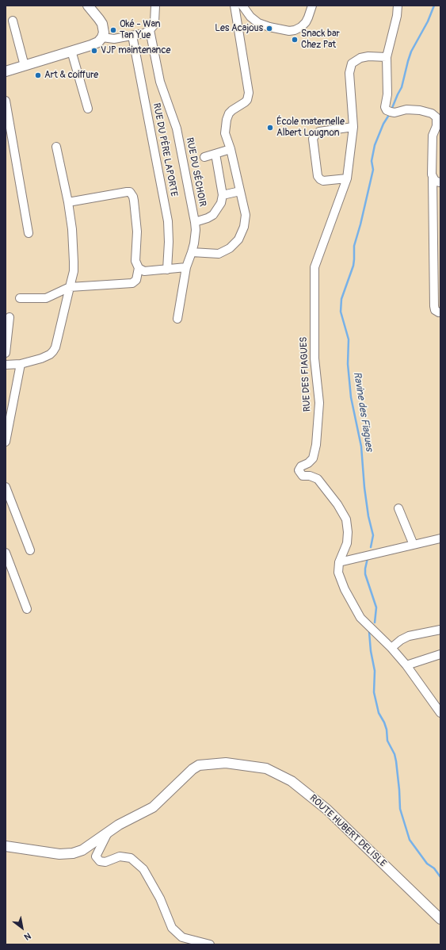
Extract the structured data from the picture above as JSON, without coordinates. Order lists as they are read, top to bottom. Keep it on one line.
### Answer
{"streets":{"main road":["ROUTE HUBERT DELISLE"],"street":["RUE DU PÈRE LAPORTE","RUE DU SÉCHOIR","RUE DES FIAGUES"]},"water":["Ravine des Fiagues"],"places":["Les Acajous","Oké - Wan Tan Yue","Snack bar Chez Pat","VJP maintenance","Art & coiffure","École maternelle Albert Lougnon"],"north":"bottom right"}
